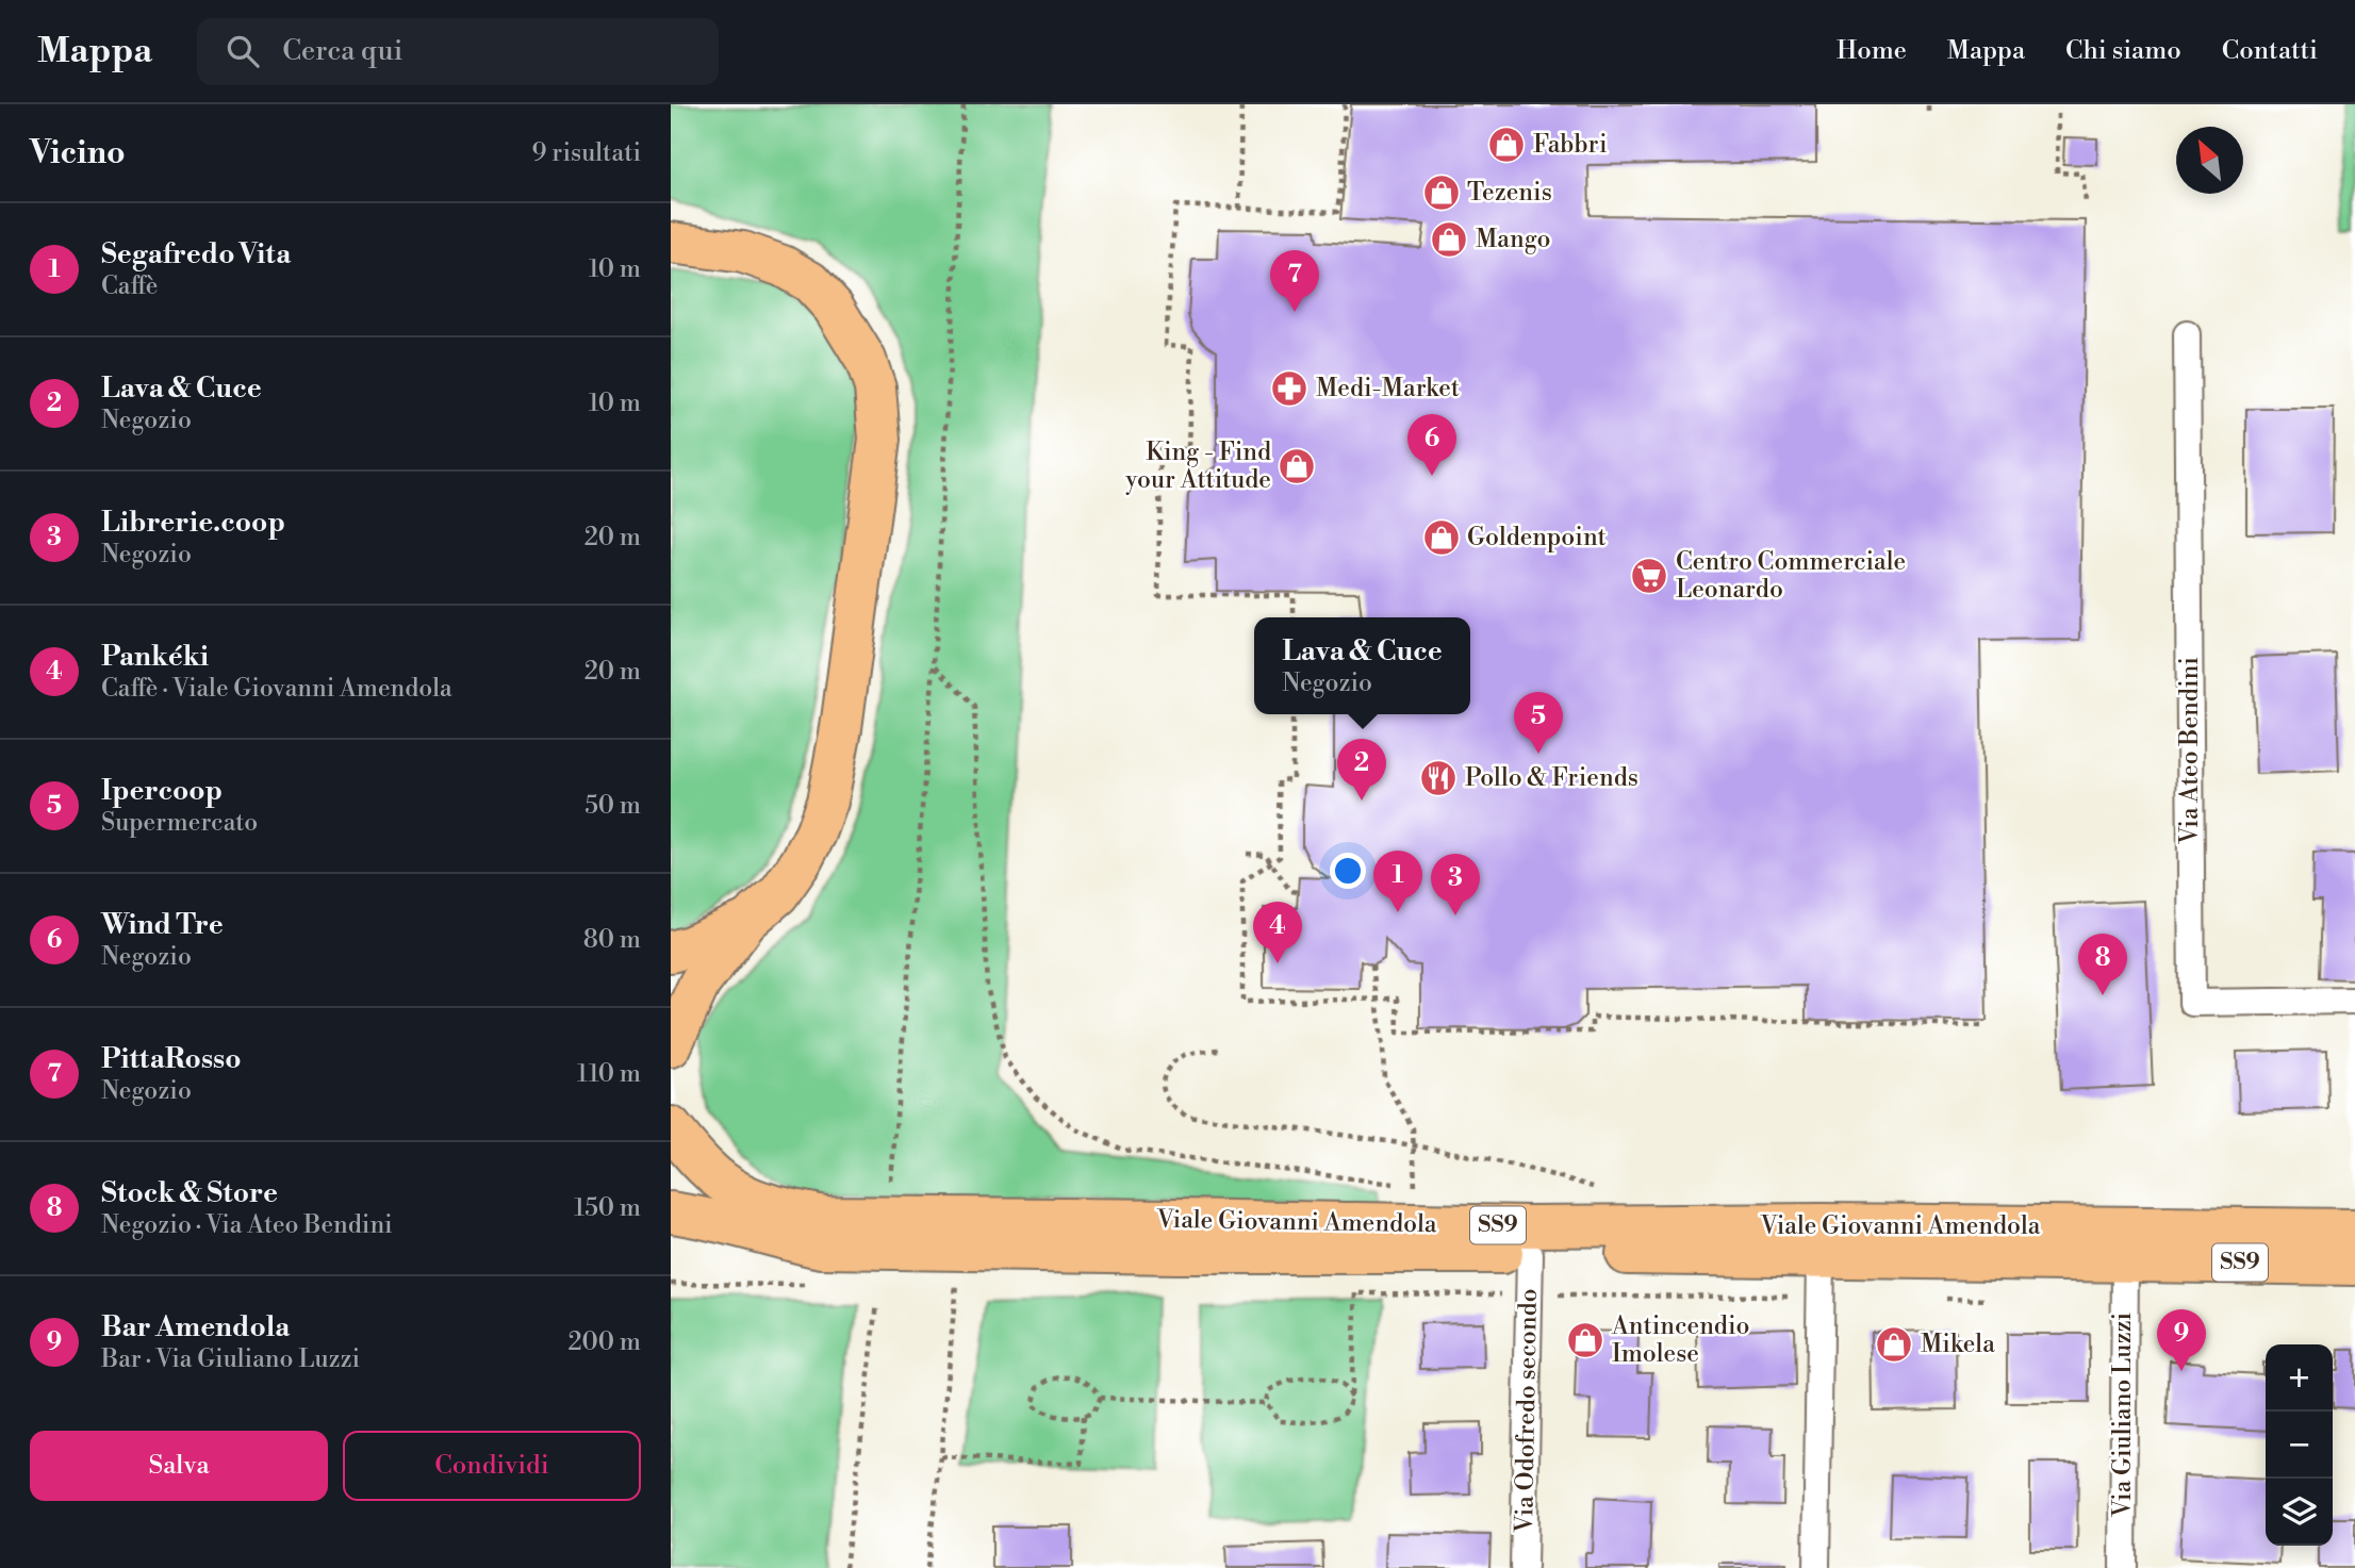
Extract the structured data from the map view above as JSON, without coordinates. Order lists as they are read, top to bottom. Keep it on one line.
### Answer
{"streets":{"main road":["Viale Giovanni Amendola","SS9"],"street":["Via Ateo Bendini","Via Odofredo secondo","Via Giuliano Luzzi"]},"crossings":[["Viale Giovanni Amendola","Via Odofredo secondo"],["Viale Giovanni Amendola","Via Giuliano Luzzi"]],"places":{"shop":["Fabbri","Tezenis","Mango","King - Find your Attitude","Goldenpoint","Antincendio Imolese","Mikela"],"pharmacy":["Medi-Market"],"supermarket":["Centro Commerciale Leonardo"],"restaurant":["Pollo & Friends"]},"north":"top left","page":{"header":"Mappa","search":"Cerca qui","nav":["Home","Mappa","Chi siamo","Contatti"],"heading":["Vicino","9 risultati"],"list":[{"mark":"1","name":"Segafredo Vita","note":"Caffè","value":"10 m"},{"mark":"2","name":"Lava & Cuce","note":"Negozio","value":"10 m"},{"mark":"3","name":"Librerie.coop","note":"Negozio","value":"20 m"},{"mark":"4","name":"Pankéki","note":"Caffè · Viale Giovanni Amendola","value":"20 m"},{"mark":"5","name":"Ipercoop","note":"Supermercato","value":"50 m"},{"mark":"6","name":"Wind Tre","note":"Negozio","value":"80 m"},{"mark":"7","name":"PittaRosso","note":"Negozio","value":"110 m"},{"mark":"8","name":"Stock & Store","note":"Negozio · Via Ateo Bendini","value":"150 m"},{"mark":"9","name":"Bar Amendola","note":"Bar · Via Giuliano Luzzi","value":"200 m"}],"pins":["7","6","5","2","1","3","4","8","9"],"popup":["Lava & Cuce","Negozio"],"map_buttons":["+","−"],"buttons":["Salva","Condividi"]}}
